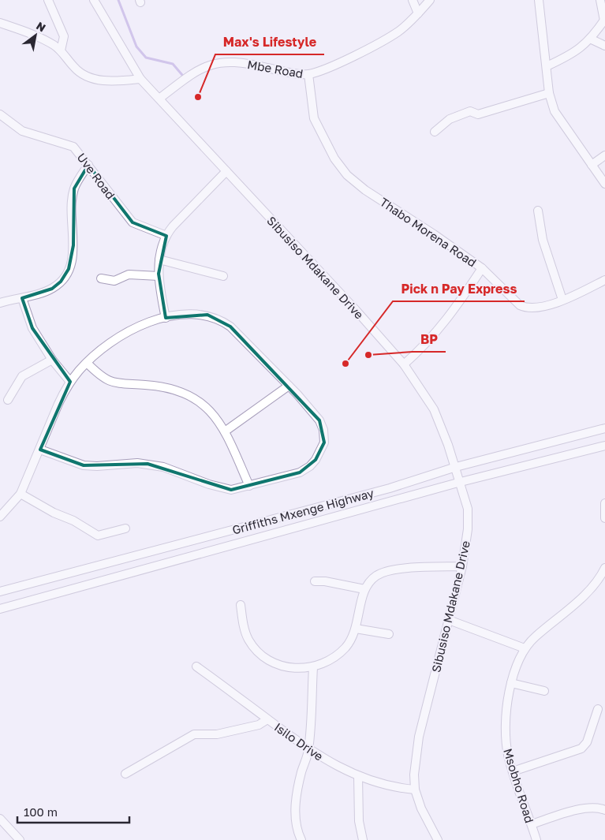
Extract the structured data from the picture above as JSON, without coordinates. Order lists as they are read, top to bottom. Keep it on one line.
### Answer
{"streets":{"street":["Mbe Road","Uve Road","Thabo Morena Road","Sibusiso Mdakane Drive","Griffiths Mxenge Highway","Isilo Drive","Msobho Road"]},"crossings":[["Mbe Road","Thabo Morena Road"],["Mbe Road","Sibusiso Mdakane Drive"],["Sibusiso Mdakane Drive","Griffiths Mxenge Highway"],["Sibusiso Mdakane Drive","Isilo Drive"]],"places":["Max's Lifestyle","BP","Pick n Pay Express"],"scale_bar":"100 m","north":"top right"}
